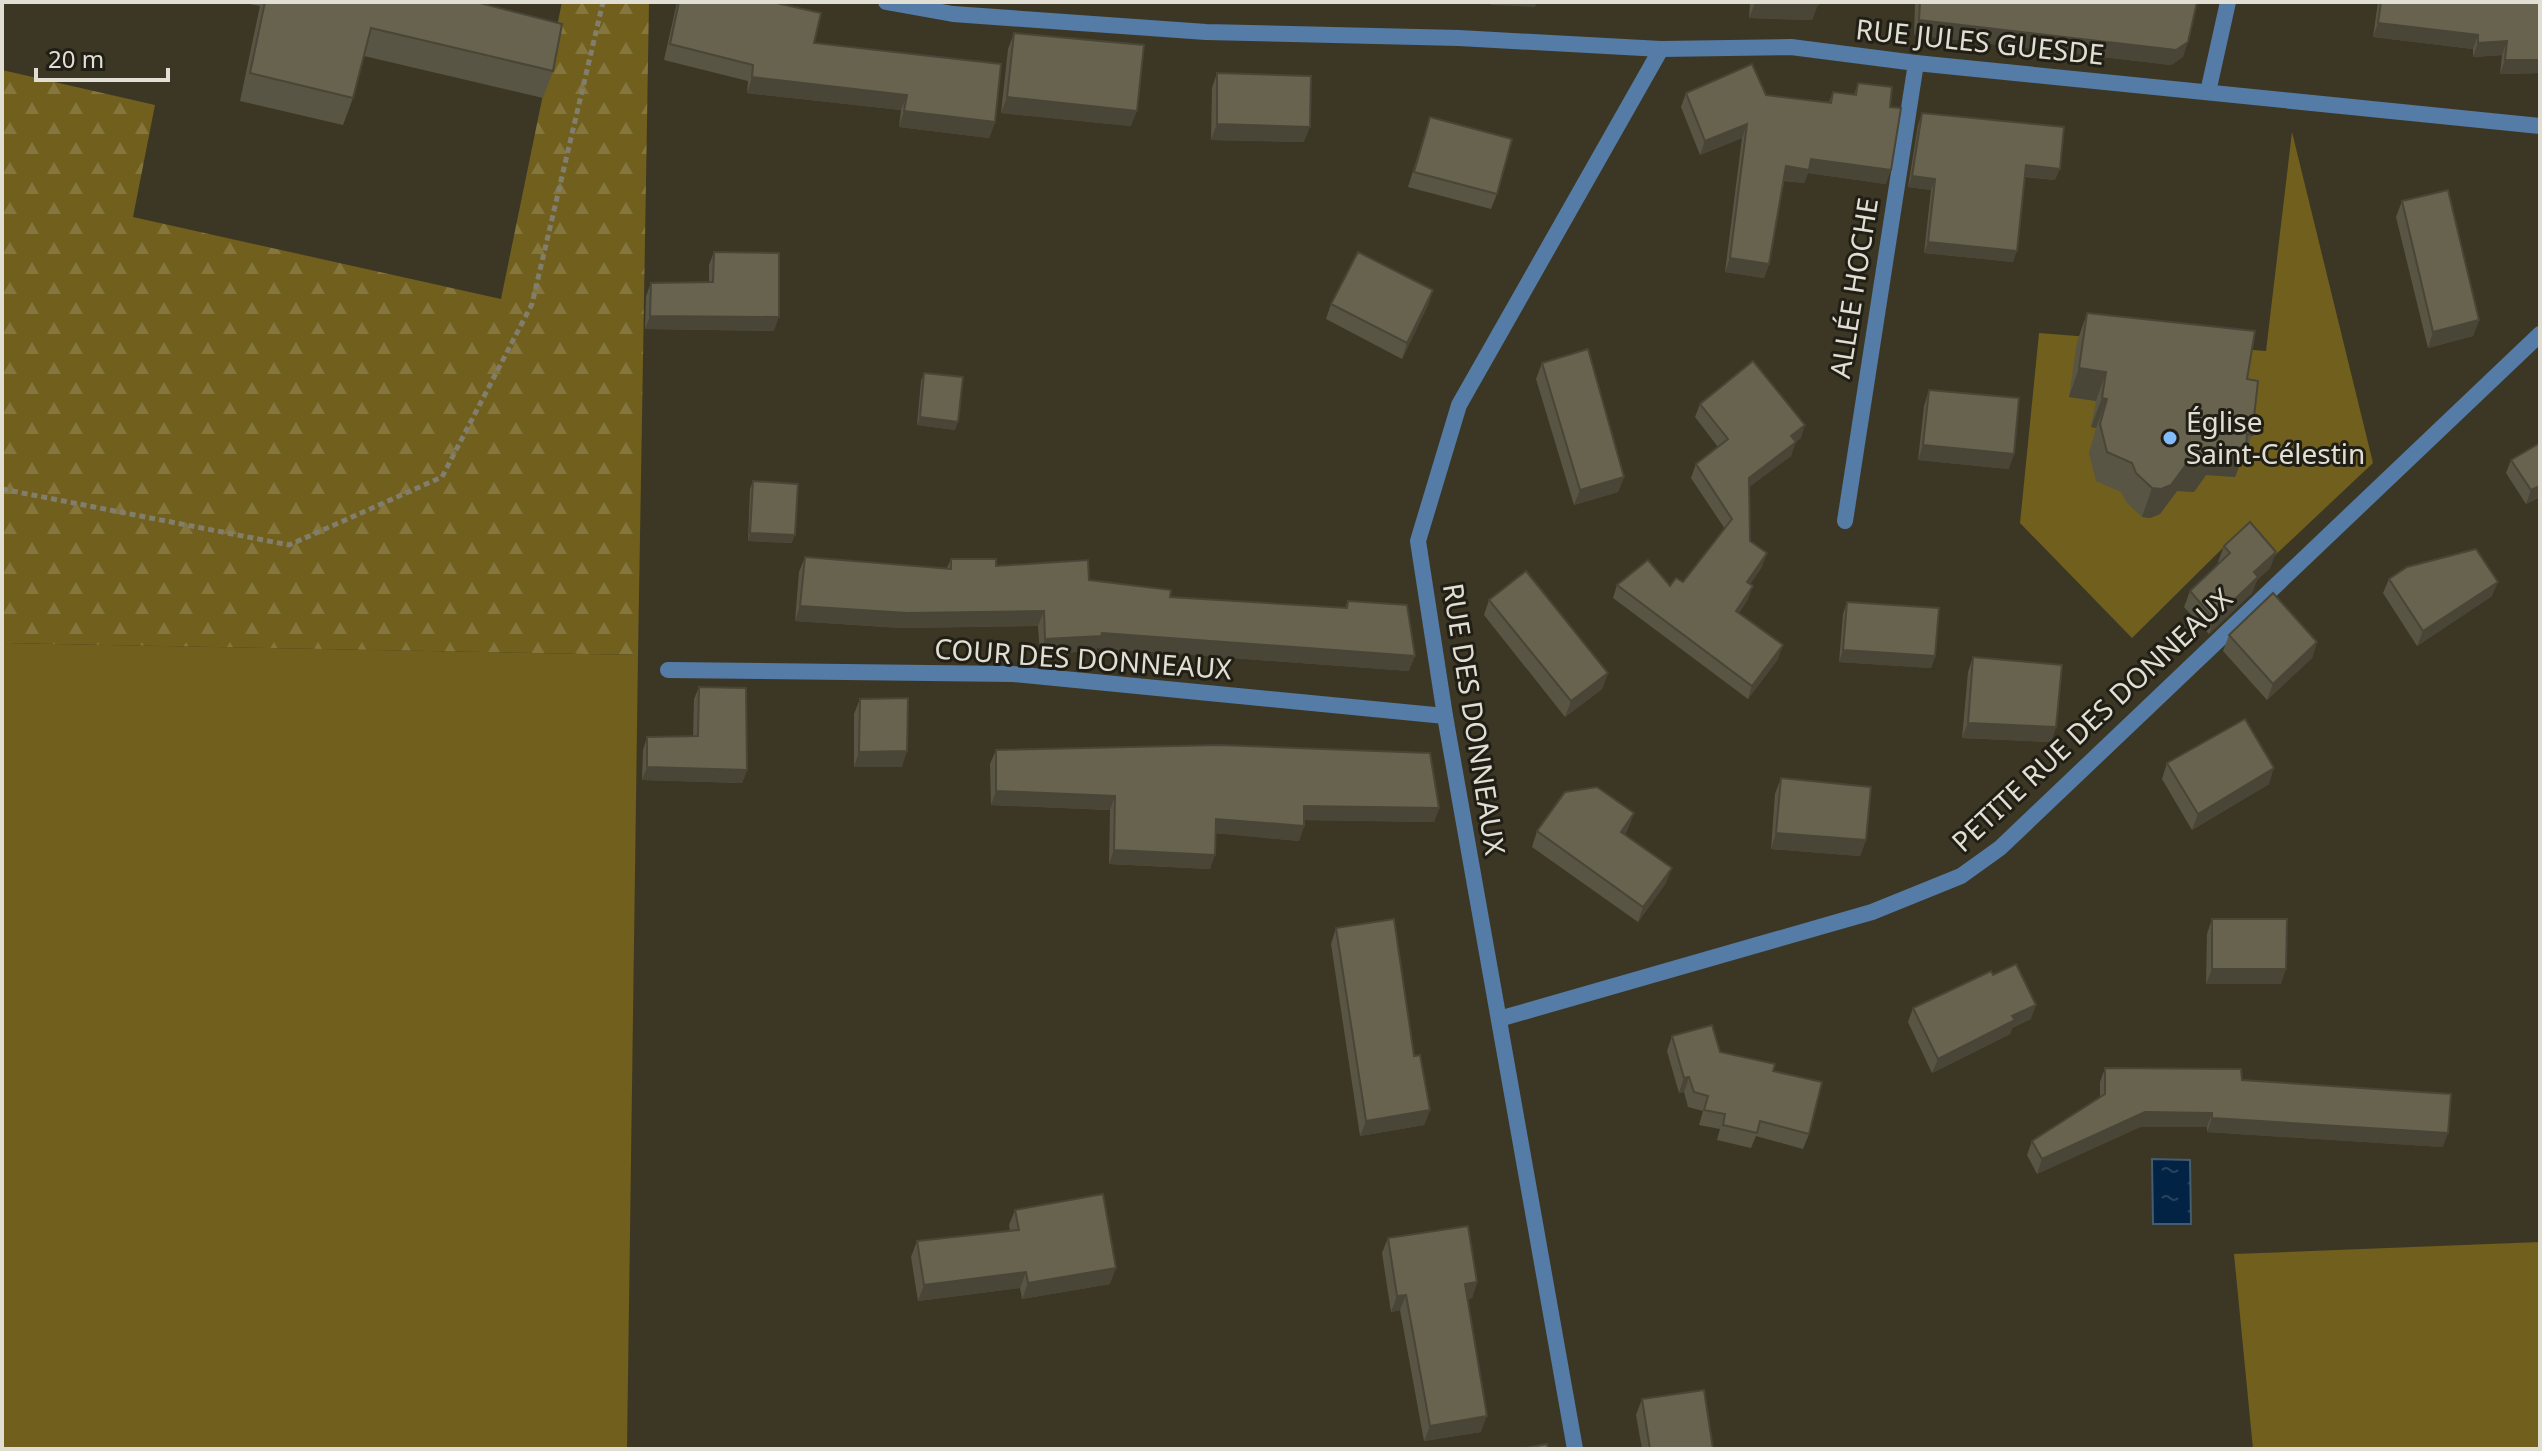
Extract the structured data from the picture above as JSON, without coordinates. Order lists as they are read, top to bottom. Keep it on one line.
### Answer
{"streets":{"street":["RUE JULES GUESDE","ALLÉE HOCHE","COUR DES DONNEAUX","RUE DES DONNEAUX","PETITE RUE DES DONNEAUX"]},"crossings":[["RUE JULES GUESDE","ALLÉE HOCHE"],["RUE JULES GUESDE","RUE DES DONNEAUX"],["COUR DES DONNEAUX","RUE DES DONNEAUX"],["RUE DES DONNEAUX","PETITE RUE DES DONNEAUX"]],"places":["Église Saint-Célestin"],"scale_bar":"20 m"}
